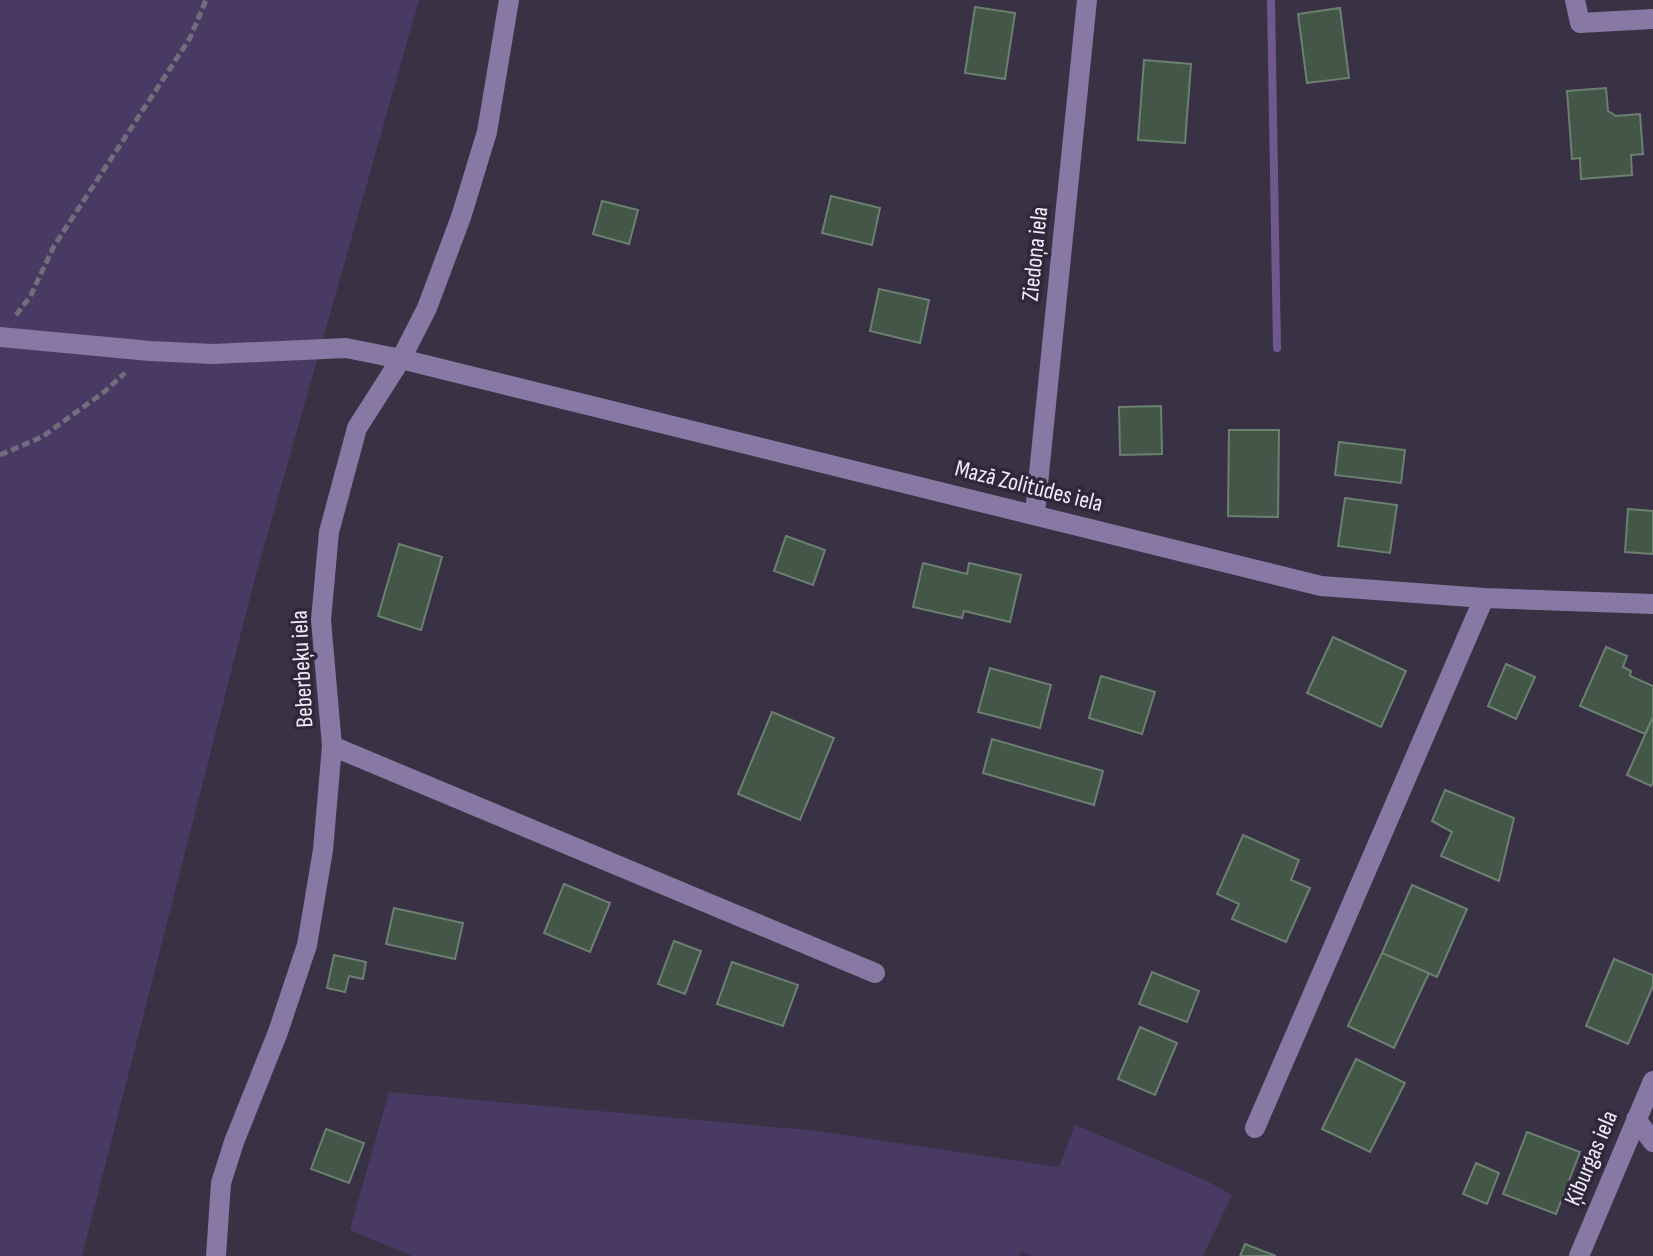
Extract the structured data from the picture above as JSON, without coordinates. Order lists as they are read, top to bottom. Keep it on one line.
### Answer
{"streets":{"street":["Ziedoņa iela","Mazā Zolitūdes iela","Beberbeķu iela","Ķiburgas iela"]},"crossings":[["Ziedoņa iela","Mazā Zolitūdes iela"],["Mazā Zolitūdes iela","Beberbeķu iela"]]}
